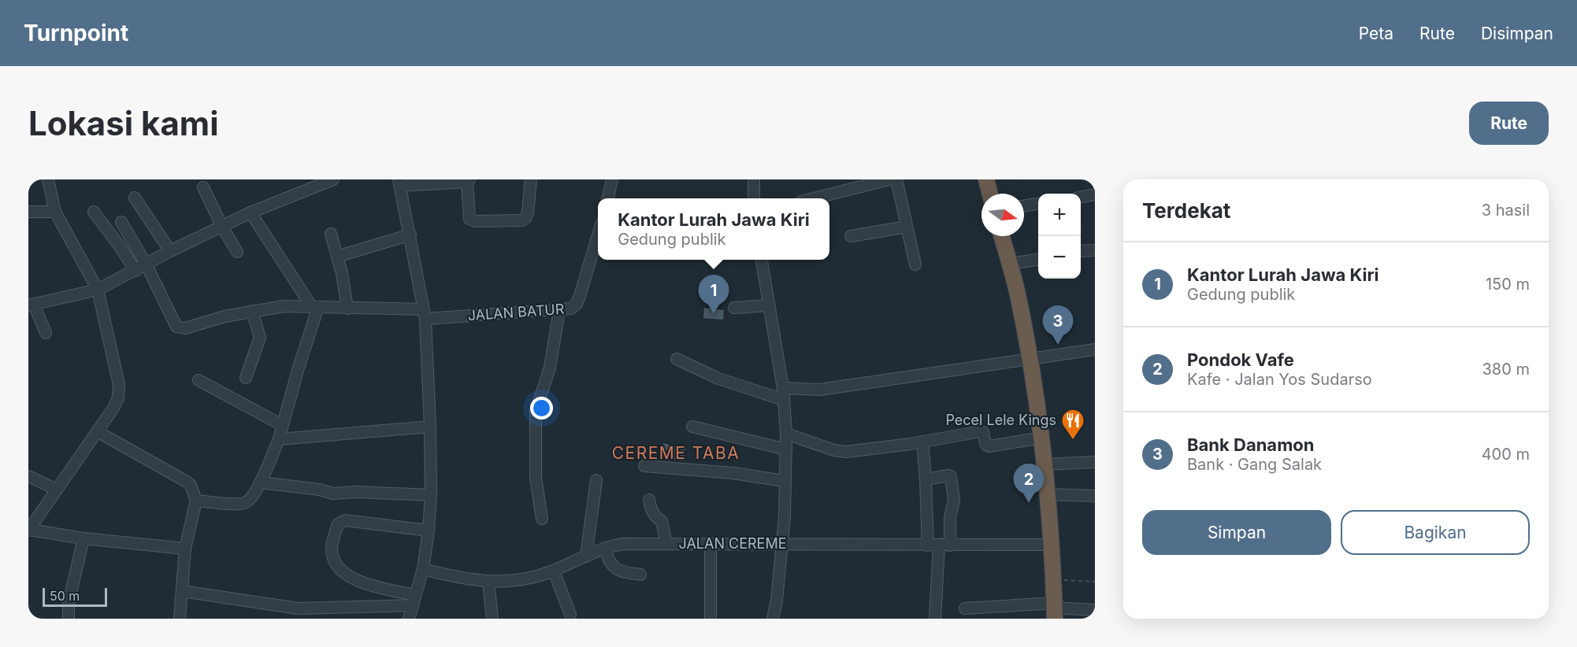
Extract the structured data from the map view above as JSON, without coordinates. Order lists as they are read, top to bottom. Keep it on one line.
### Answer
{"streets":{"street":["JALAN BATUR","JALAN CEREME"]},"districts":["CEREME TABA"],"places":{"restaurant":["Pecel Lele Kings"]},"scale_bar":"50 m","north":"right","page":{"header":"Turnpoint","nav":["Peta","Rute","Disimpan"],"buttons":["Rute",["Simpan","Bagikan"]],"title":"Lokasi kami","heading":["Terdekat","3 hasil"],"map_buttons":["+","−"],"popup":["Kantor Lurah Jawa Kiri","Gedung publik"],"list":[{"mark":"1","name":"Kantor Lurah Jawa Kiri","note":"Gedung publik","value":"150 m"},{"mark":"2","name":"Pondok Vafe","note":"Kafe · Jalan Yos Sudarso","value":"380 m"},{"mark":"3","name":"Bank Danamon","note":"Bank · Gang Salak","value":"400 m"}],"pins":["1","3","2"],"scale":"50 m"}}
